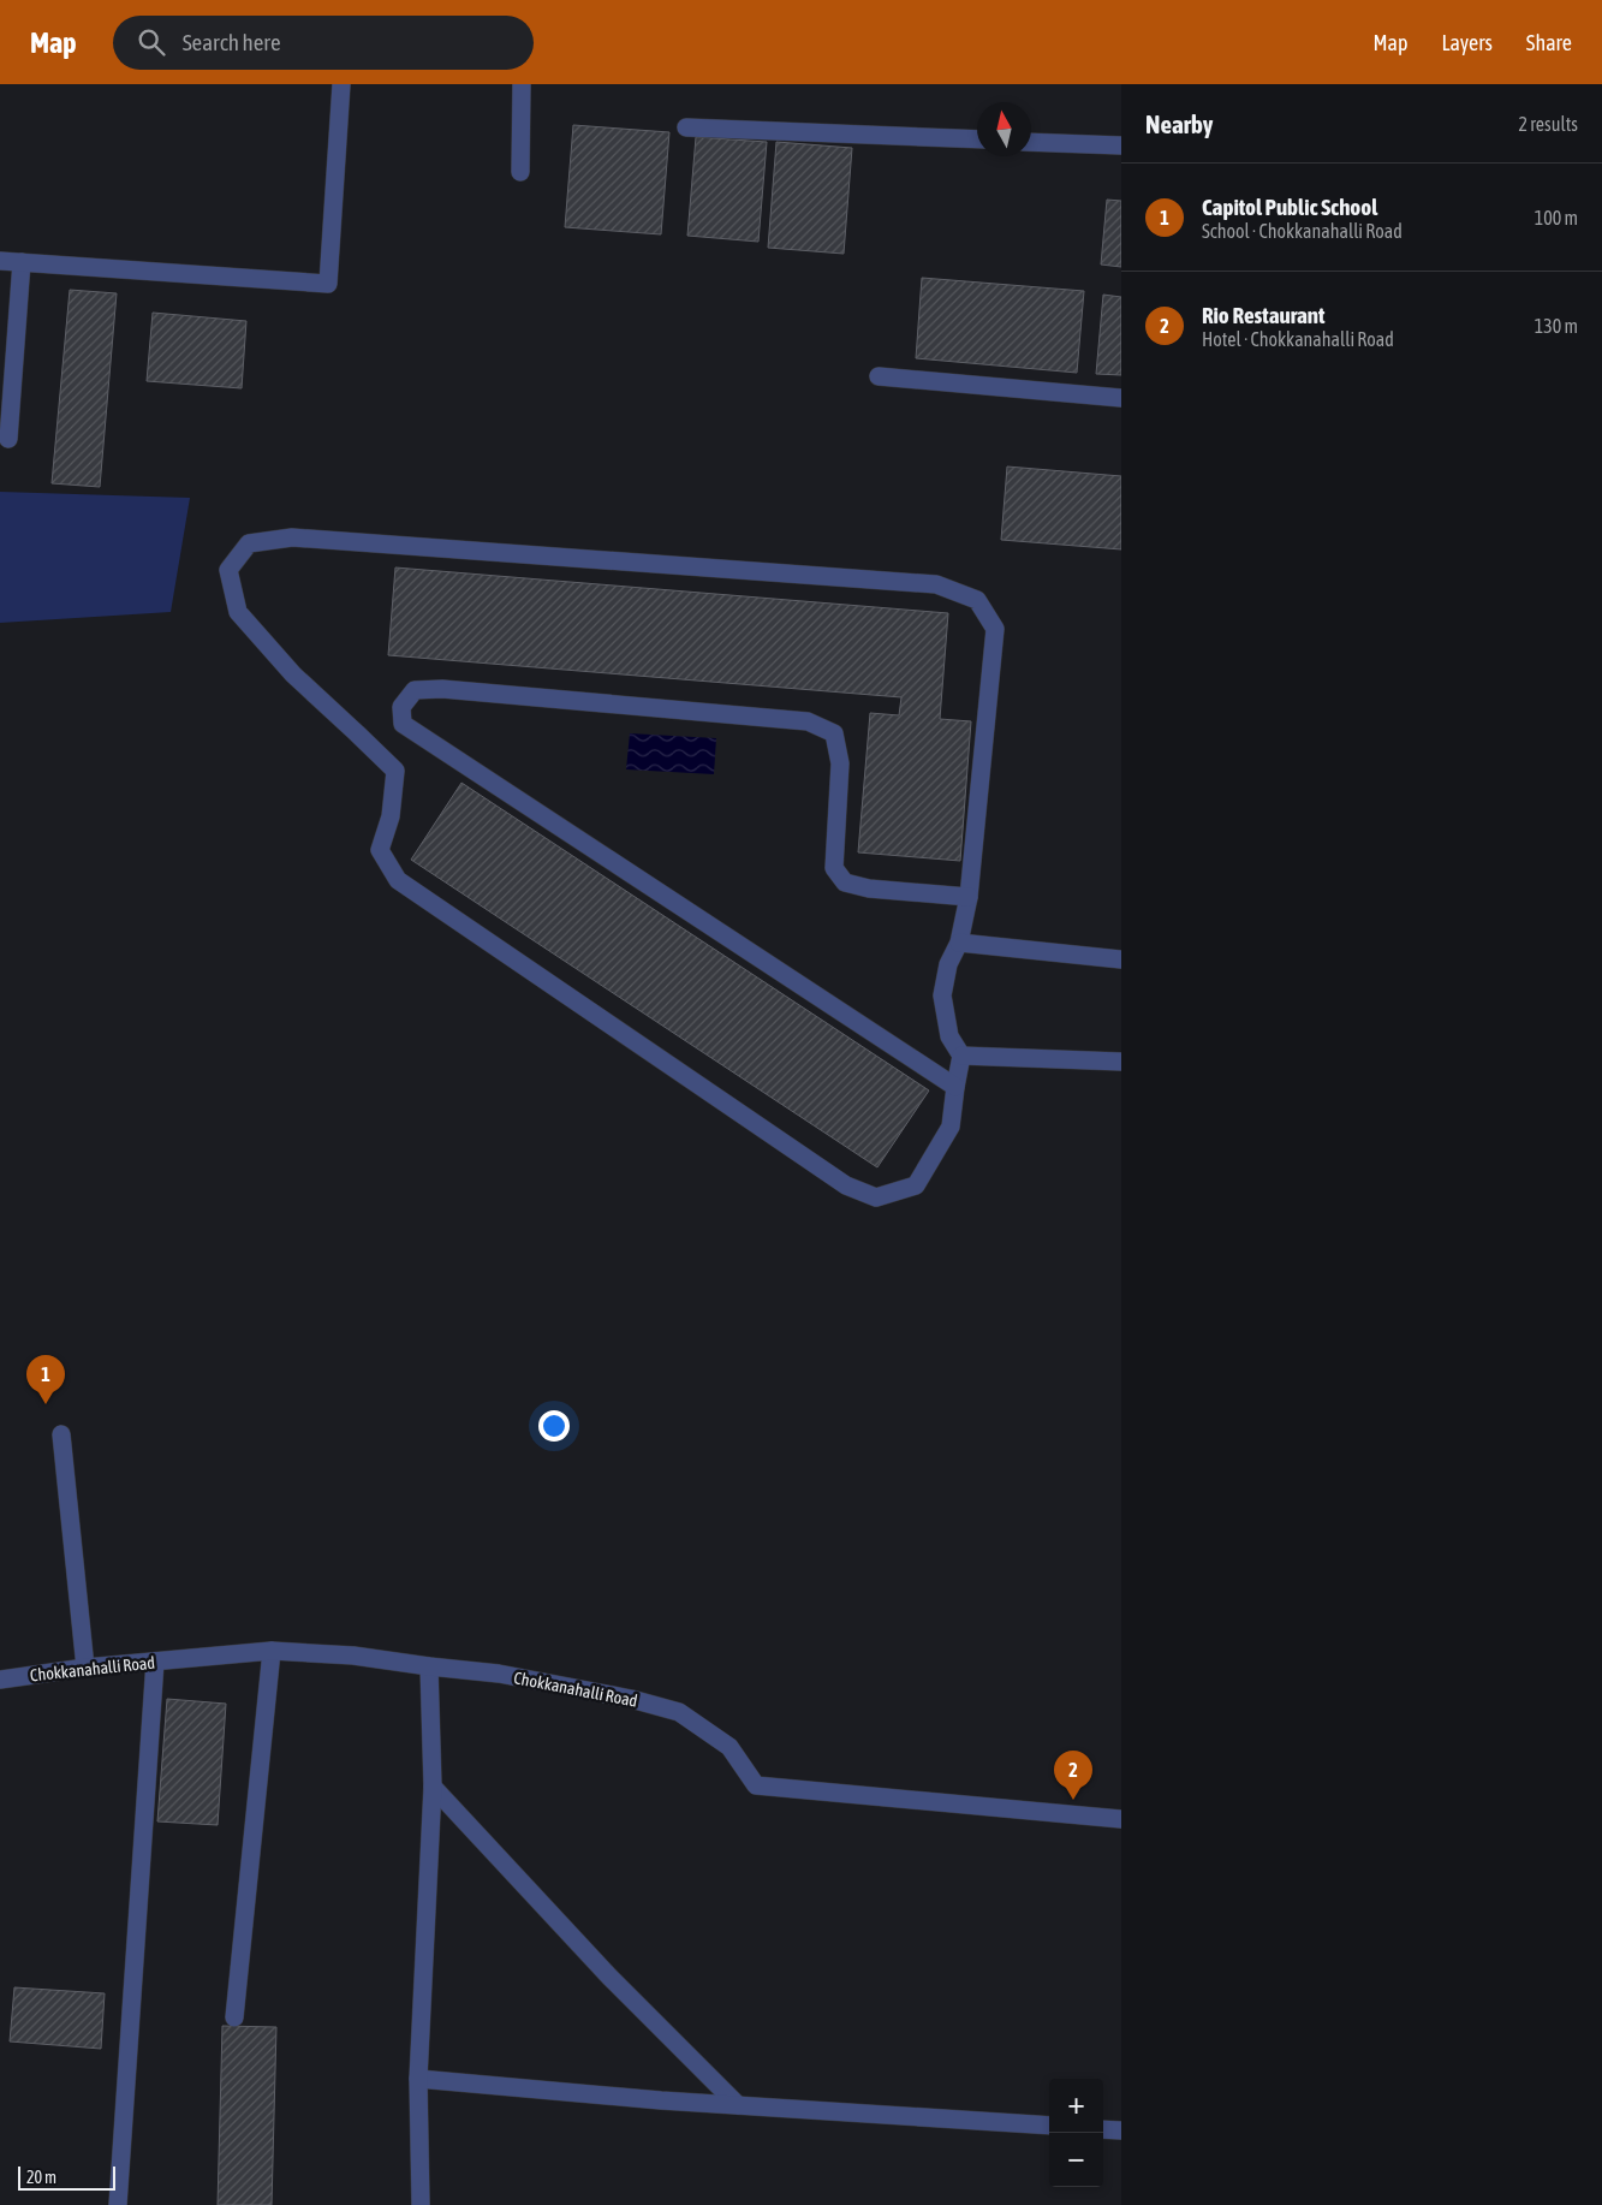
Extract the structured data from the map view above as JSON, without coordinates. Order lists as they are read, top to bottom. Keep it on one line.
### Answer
{"streets":{"street":["Chokkanahalli Road"]},"scale_bar":"20 m","north":"top","page":{"header":"Map","search":"Search here","nav":["Map","Layers","Share"],"heading":["Nearby","2 results"],"list":[{"mark":"1","name":"Capitol Public School","note":"School · Chokkanahalli Road","value":"100 m"},{"mark":"2","name":"Rio Restaurant","note":"Hotel · Chokkanahalli Road","value":"130 m"}],"pins":["1","2"],"map_buttons":["+","−"],"scale":"20 m"}}
